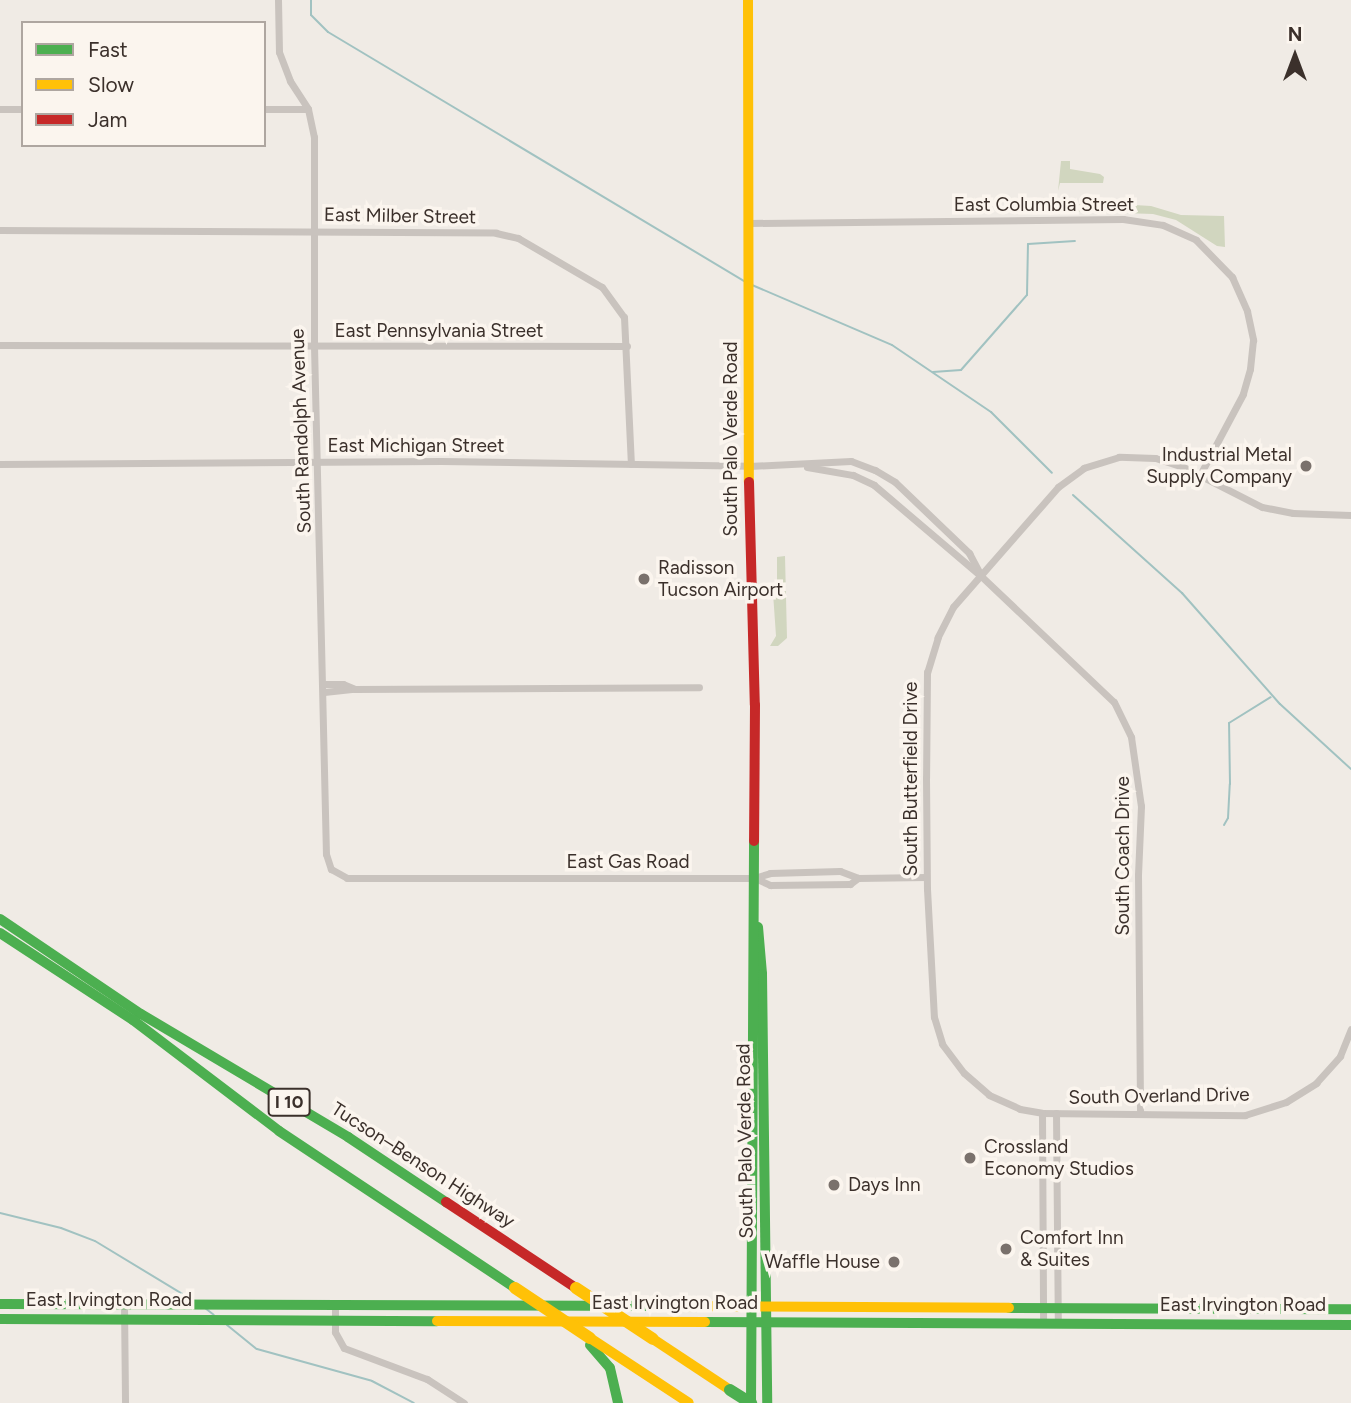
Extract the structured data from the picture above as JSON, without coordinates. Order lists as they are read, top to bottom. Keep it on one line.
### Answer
{"streets":{"main road":["South Palo Verde Road","I 10","Tucson–Benson Highway","East Irvington Road"],"street":["East Columbia Street","East Milber Street","East Pennsylvania Street","South Randolph Avenue","East Michigan Street","South Butterfield Drive","South Coach Drive","East Gas Road","South Overland Drive"]},"crossings":[["East Columbia Street","South Palo Verde Road"],["East Columbia Street","South Butterfield Drive"],["East Milber Street","East Pennsylvania Street"],["East Milber Street","South Randolph Avenue"],["East Milber Street","East Michigan Street"],["East Pennsylvania Street","South Randolph Avenue"],["South Randolph Avenue","East Michigan Street"],["South Randolph Avenue","East Gas Road"],["South Palo Verde Road","East Michigan Street"],["South Palo Verde Road","South Coach Drive"],["South Palo Verde Road","East Gas Road"],["South Palo Verde Road","Tucson–Benson Highway"],["South Palo Verde Road","East Irvington Road"],["East Michigan Street","South Coach Drive"],["South Butterfield Drive","South Coach Drive"],["South Butterfield Drive","East Gas Road"],["South Butterfield Drive","South Overland Drive"],["South Coach Drive","South Overland Drive"]],"places":["Industrial Metal Supply Company","Radisson Tucson Airport","Crossland Economy Studios","Days Inn","Comfort Inn & Suites","Waffle House"],"legend":["Fast","Slow","Jam"],"north":"top"}
